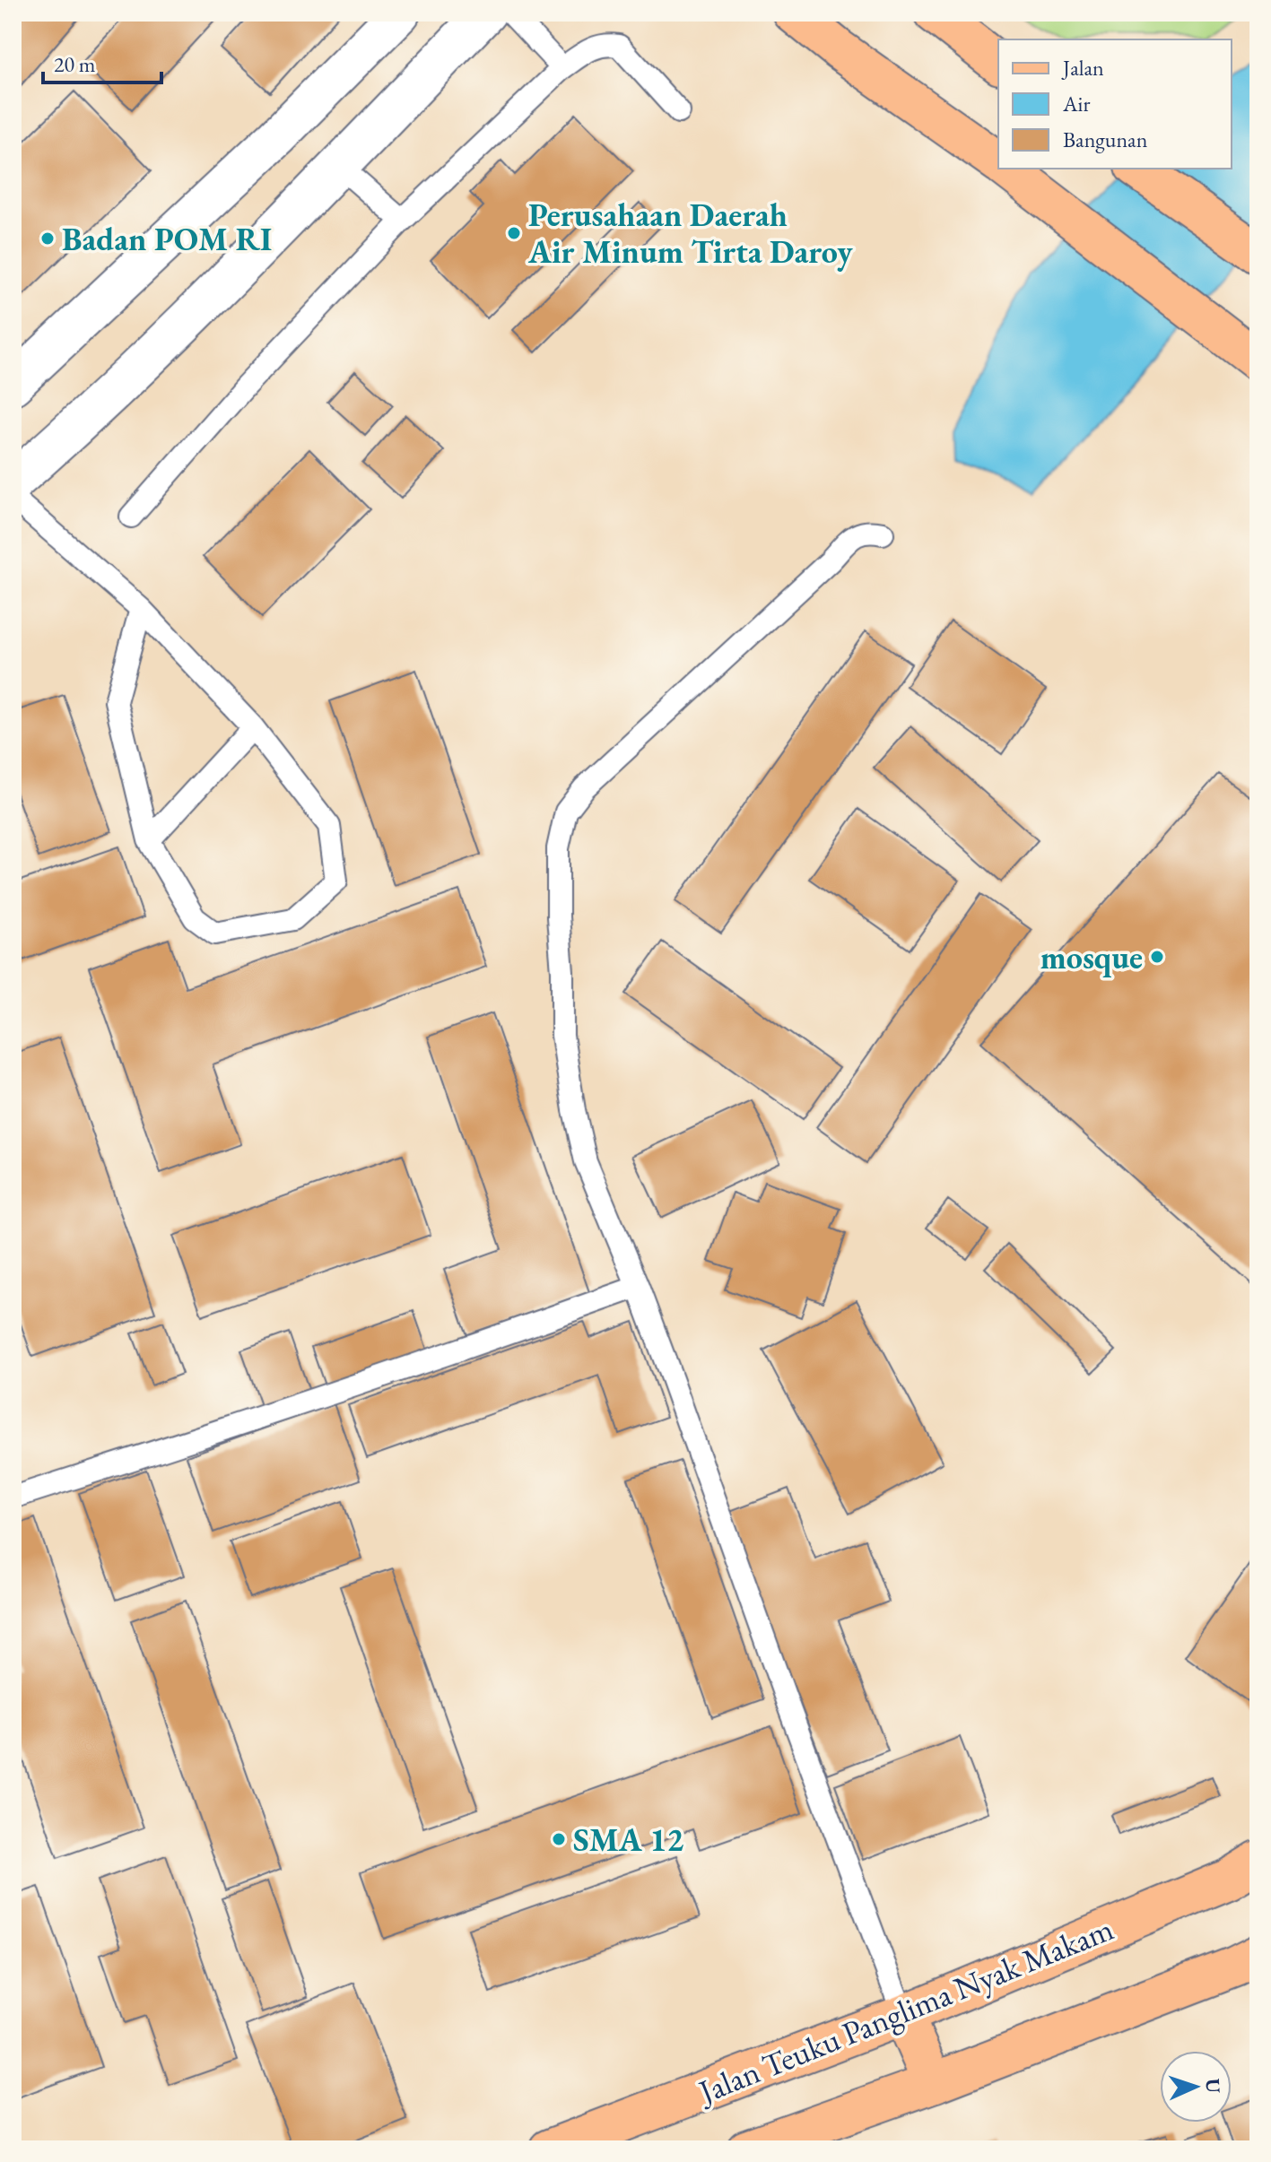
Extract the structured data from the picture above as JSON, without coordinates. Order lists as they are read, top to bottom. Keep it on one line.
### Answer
{"streets":{"main road":["Jalan Teuku Panglima Nyak Makam"]},"places":["Perusahaan Daerah Air Minum Tirta Daroy","Badan POM RI","mosque","SMA 12"],"legend":["Jalan","Air","Bangunan"],"scale_bar":"20 m","north":"right"}
